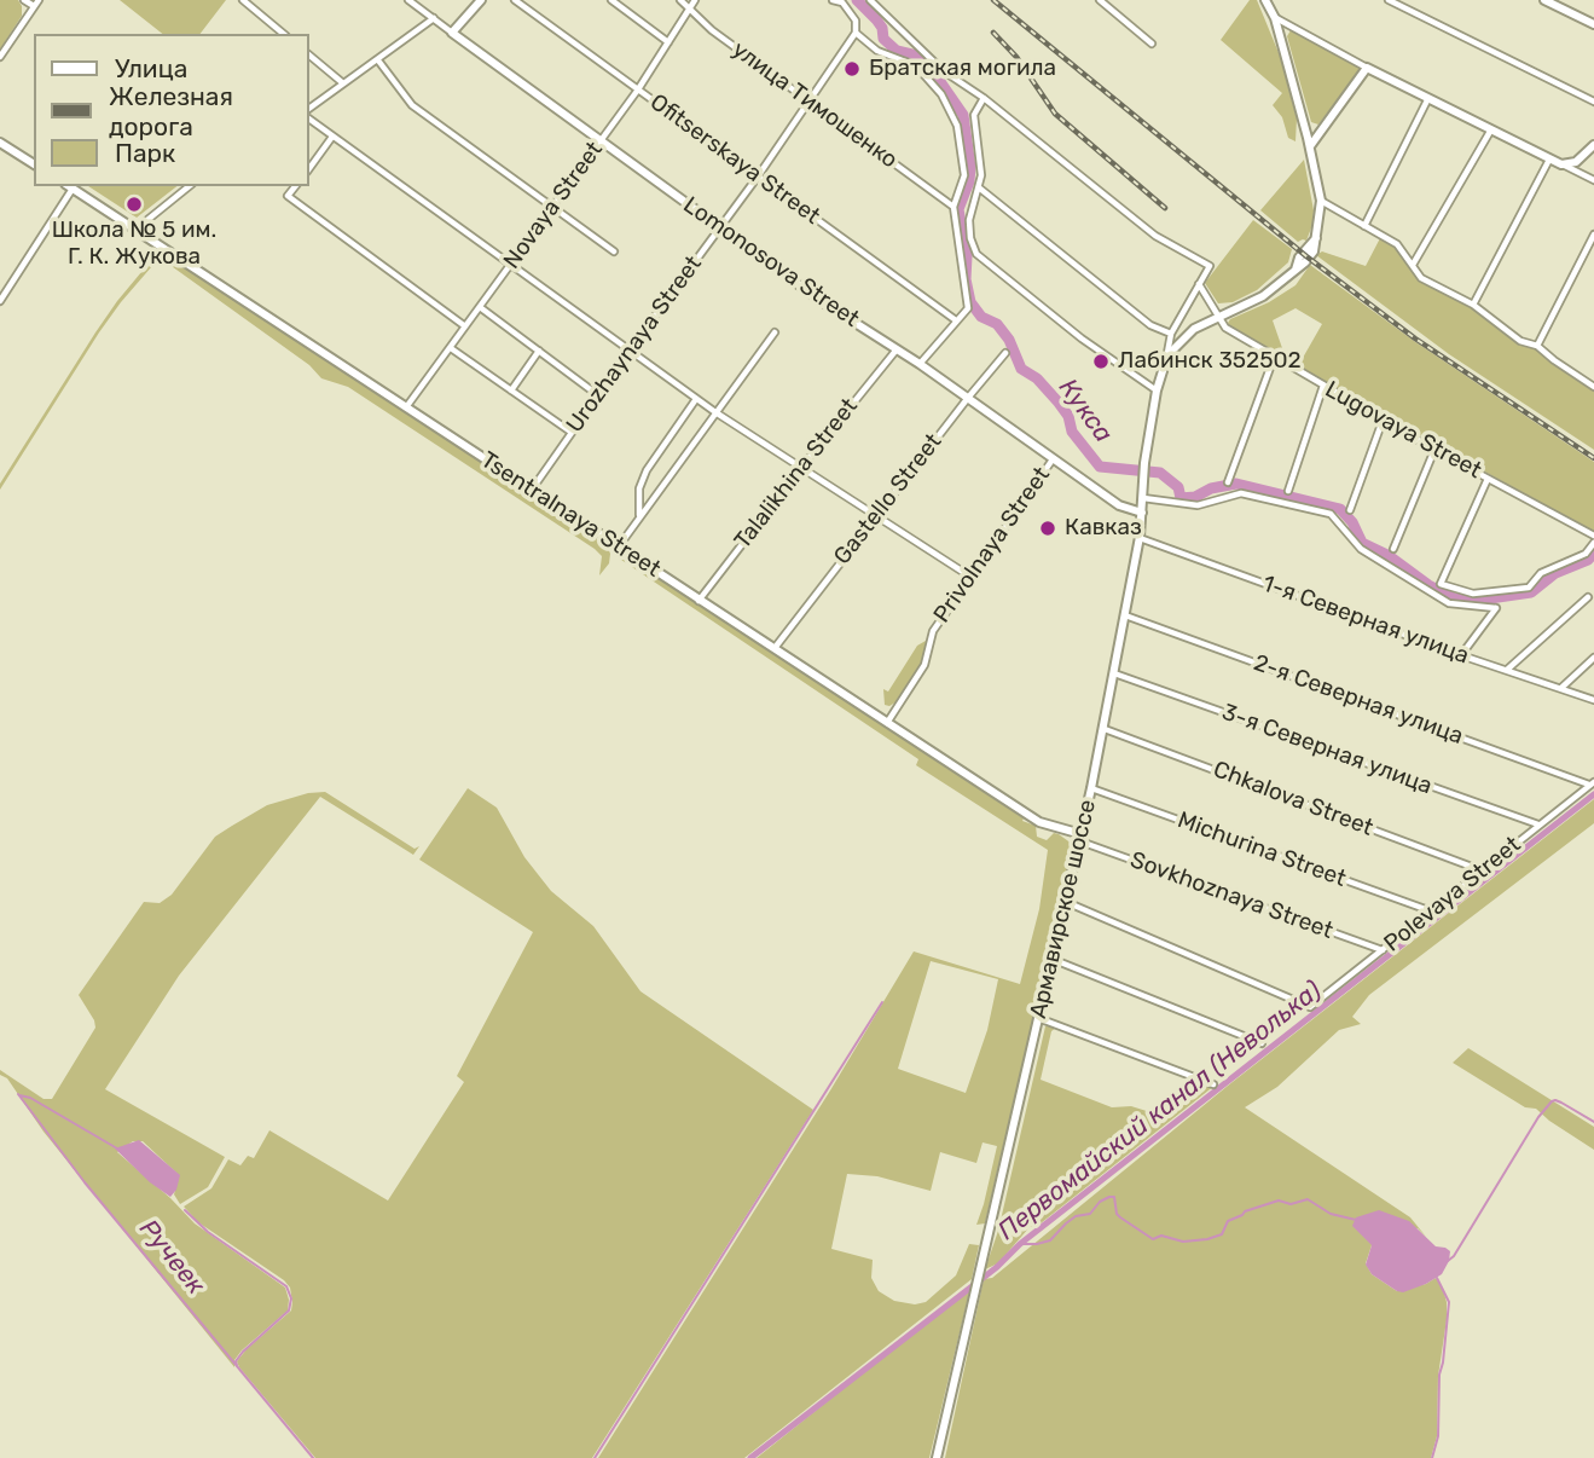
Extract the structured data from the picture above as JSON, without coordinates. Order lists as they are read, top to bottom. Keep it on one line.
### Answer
{"streets":{"street":["улица Тимошенко","Ofitserskaya Street","Novaya Street","Lomonosova Street","Urozhaynaya Street","Lugovaya Street","Talalikhina Street","Gastello Street","Tsentralnaya Street","Privolnaya Street","1-я Северная улица","2-я Северная улица","3-я Северная улица","Chkalova Street","Michurina Street","Polevaya Street","Sovkhoznaya Street","Армавирское шоссе"]},"crossings":[["улица Тимошенко","Novaya Street"],["улица Тимошенко","Urozhaynaya Street"],["Ofitserskaya Street","Novaya Street"],["Ofitserskaya Street","Urozhaynaya Street"],["Novaya Street","Lomonosova Street"],["Novaya Street","Tsentralnaya Street"],["Lomonosova Street","Urozhaynaya Street"],["Lomonosova Street","Talalikhina Street"],["Lomonosova Street","Gastello Street"],["Lomonosova Street","Privolnaya Street"],["Lomonosova Street","Армавирское шоссе"],["Urozhaynaya Street","Tsentralnaya Street"],["Lugovaya Street","Армавирское шоссе"],["Talalikhina Street","Tsentralnaya Street"],["Gastello Street","Tsentralnaya Street"],["Tsentralnaya Street","Privolnaya Street"],["Tsentralnaya Street","Sovkhoznaya Street"],["Tsentralnaya Street","Армавирское шоссе"],["1-я Северная улица","Армавирское шоссе"],["2-я Северная улица","Polevaya Street"],["2-я Северная улица","Армавирское шоссе"],["3-я Северная улица","Polevaya Street"],["3-я Северная улица","Армавирское шоссе"],["Chkalova Street","Polevaya Street"],["Chkalova Street","Армавирское шоссе"],["Michurina Street","Polevaya Street"],["Michurina Street","Армавирское шоссе"],["Polevaya Street","Sovkhoznaya Street"],["Polevaya Street","Армавирское шоссе"],["Sovkhoznaya Street","Армавирское шоссе"]],"water":["Кукса","Первомайский канал (Неволька)","Ручеек"],"places":["Братская могила","Школа № 5 им. Г. К. Жукова","Лабинск 352502","Кавказ"],"legend":["Улица","Железная дорога","Парк"]}
